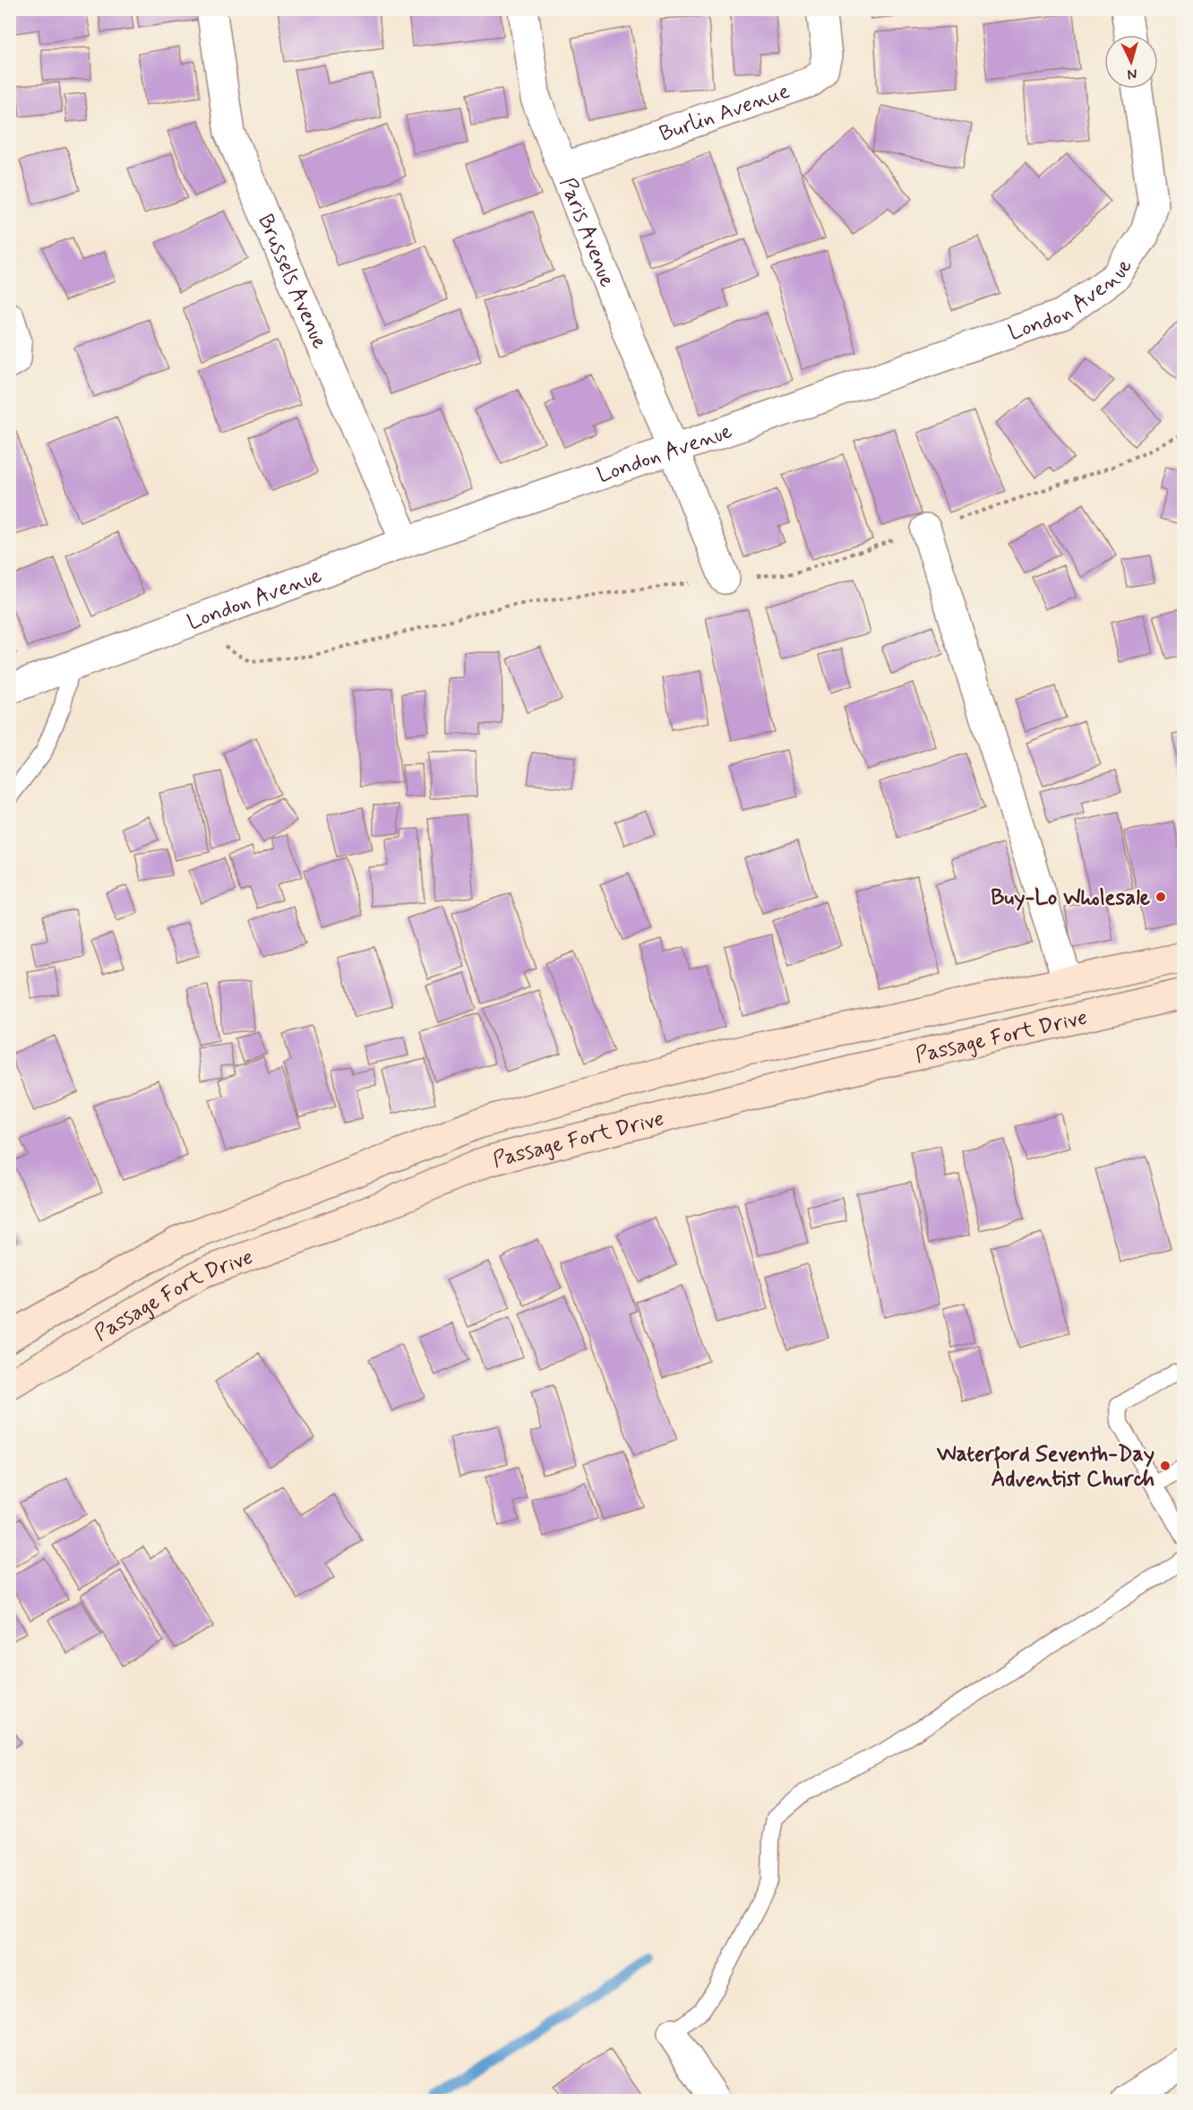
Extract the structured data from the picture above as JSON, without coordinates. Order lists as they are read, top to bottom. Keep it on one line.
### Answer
{"streets":{"main road":["Passage Fort Drive"],"street":["Burlin Avenue","Paris Avenue","Brussels Avenue","London Avenue"]},"crossings":[["Burlin Avenue","Paris Avenue"],["Paris Avenue","London Avenue"],["Brussels Avenue","London Avenue"]],"places":["Buy-Lo Wholesale","Waterford Seventh-Day Adventist Church"],"north":"bottom"}
